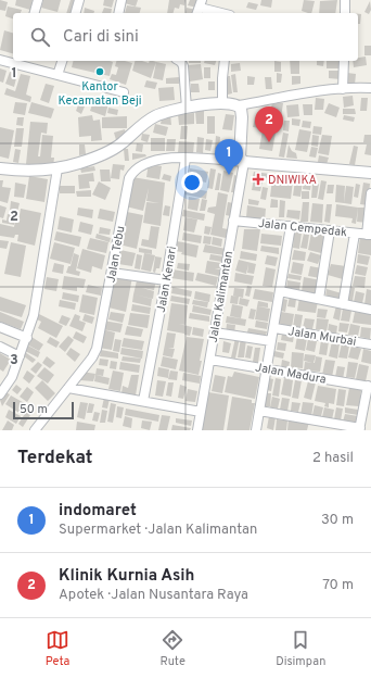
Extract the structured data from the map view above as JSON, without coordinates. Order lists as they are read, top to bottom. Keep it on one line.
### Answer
{"streets":{"street":["Jalan Cempedak","Jalan Tebu","Jalan Kenari","Jalan Kalimantan","Jalan Murbai","Jalan Madura"]},"crossings":[["Jalan Cempedak","Jalan Kalimantan"],["Jalan Tebu","Jalan Kenari"],["Jalan Tebu","Jalan Kalimantan"],["Jalan Kalimantan","Jalan Madura"]],"places":{"other":["Kantor Kecamatan Beji"],"health":["DNIWIKA"]},"scale_bar":"50 m","page":{"search":"Cari di sini","pins":["2","1"],"scale":"50 m","heading":["Terdekat","2 hasil"],"list":[{"mark":"1","name":"indomaret","note":"Supermarket · Jalan Kalimantan","value":"30 m"},{"mark":"2","name":"Klinik Kurnia Asih","note":"Apotek · Jalan Nusantara Raya","value":"70 m"}],"nav":["Peta","Rute","Disimpan"]},"grid":{"rows":["1","2","3"]}}
